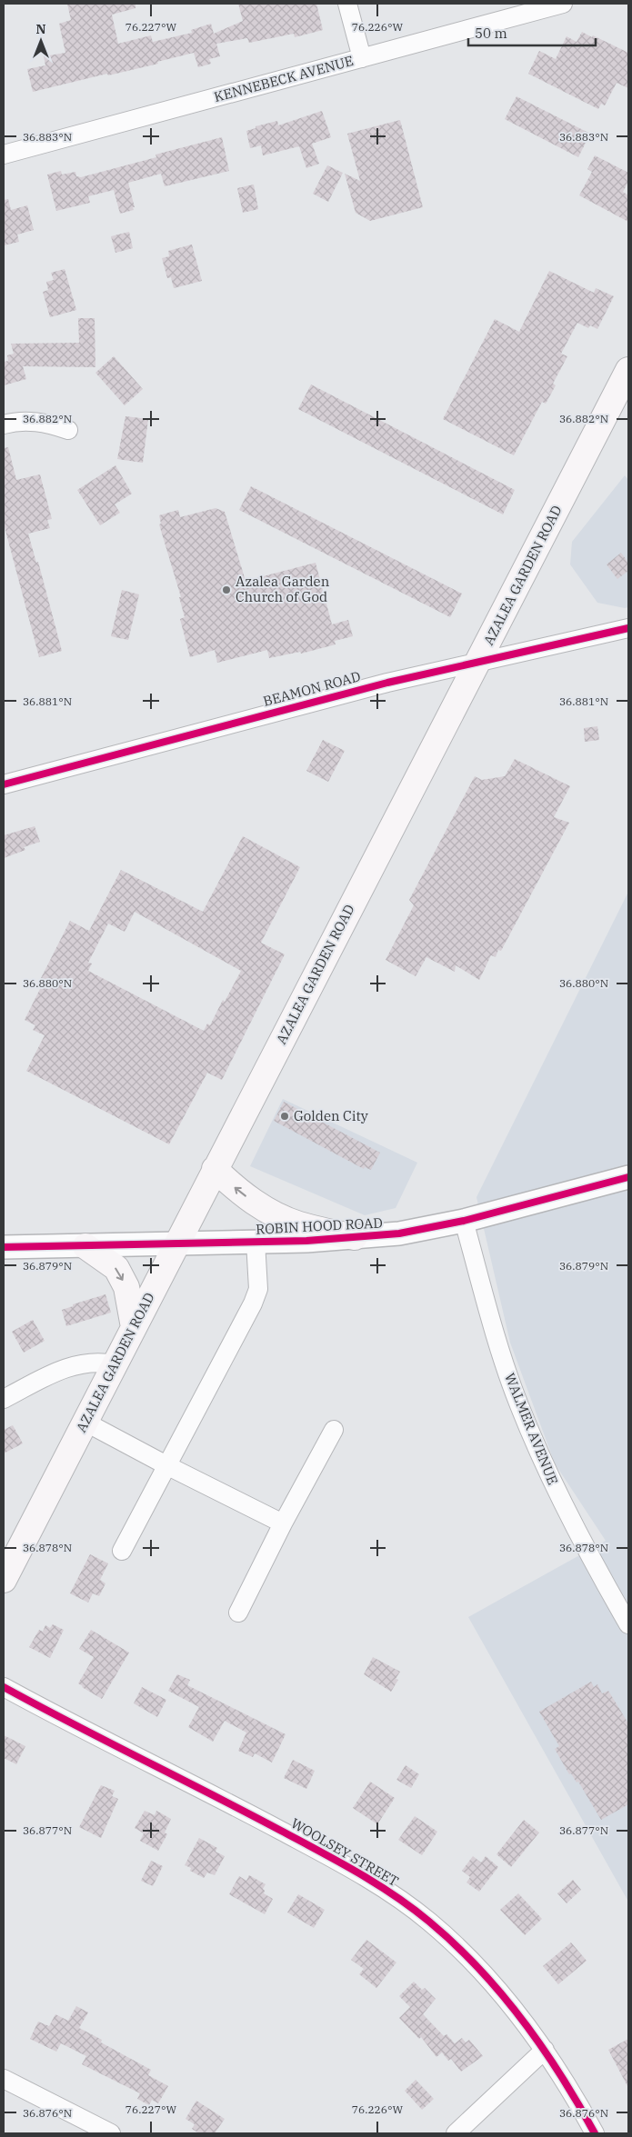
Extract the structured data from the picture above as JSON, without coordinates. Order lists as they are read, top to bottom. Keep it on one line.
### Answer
{"streets":{"main road":["AZALEA GARDEN ROAD"],"street":["KENNEBECK AVENUE","BEAMON ROAD","ROBIN HOOD ROAD","WALMER AVENUE","WOOLSEY STREET"]},"crossings":[["AZALEA GARDEN ROAD","BEAMON ROAD"],["AZALEA GARDEN ROAD","ROBIN HOOD ROAD"],["ROBIN HOOD ROAD","WALMER AVENUE"]],"places":["Azalea Garden Church of God","Golden City"],"scale_bar":"50 m","north":"top","coordinates":["76.227°W","76.226°W","36.883°N","36.882°N","36.881°N","36.880°N","36.879°N","36.878°N","36.877°N","36.876°N"]}
